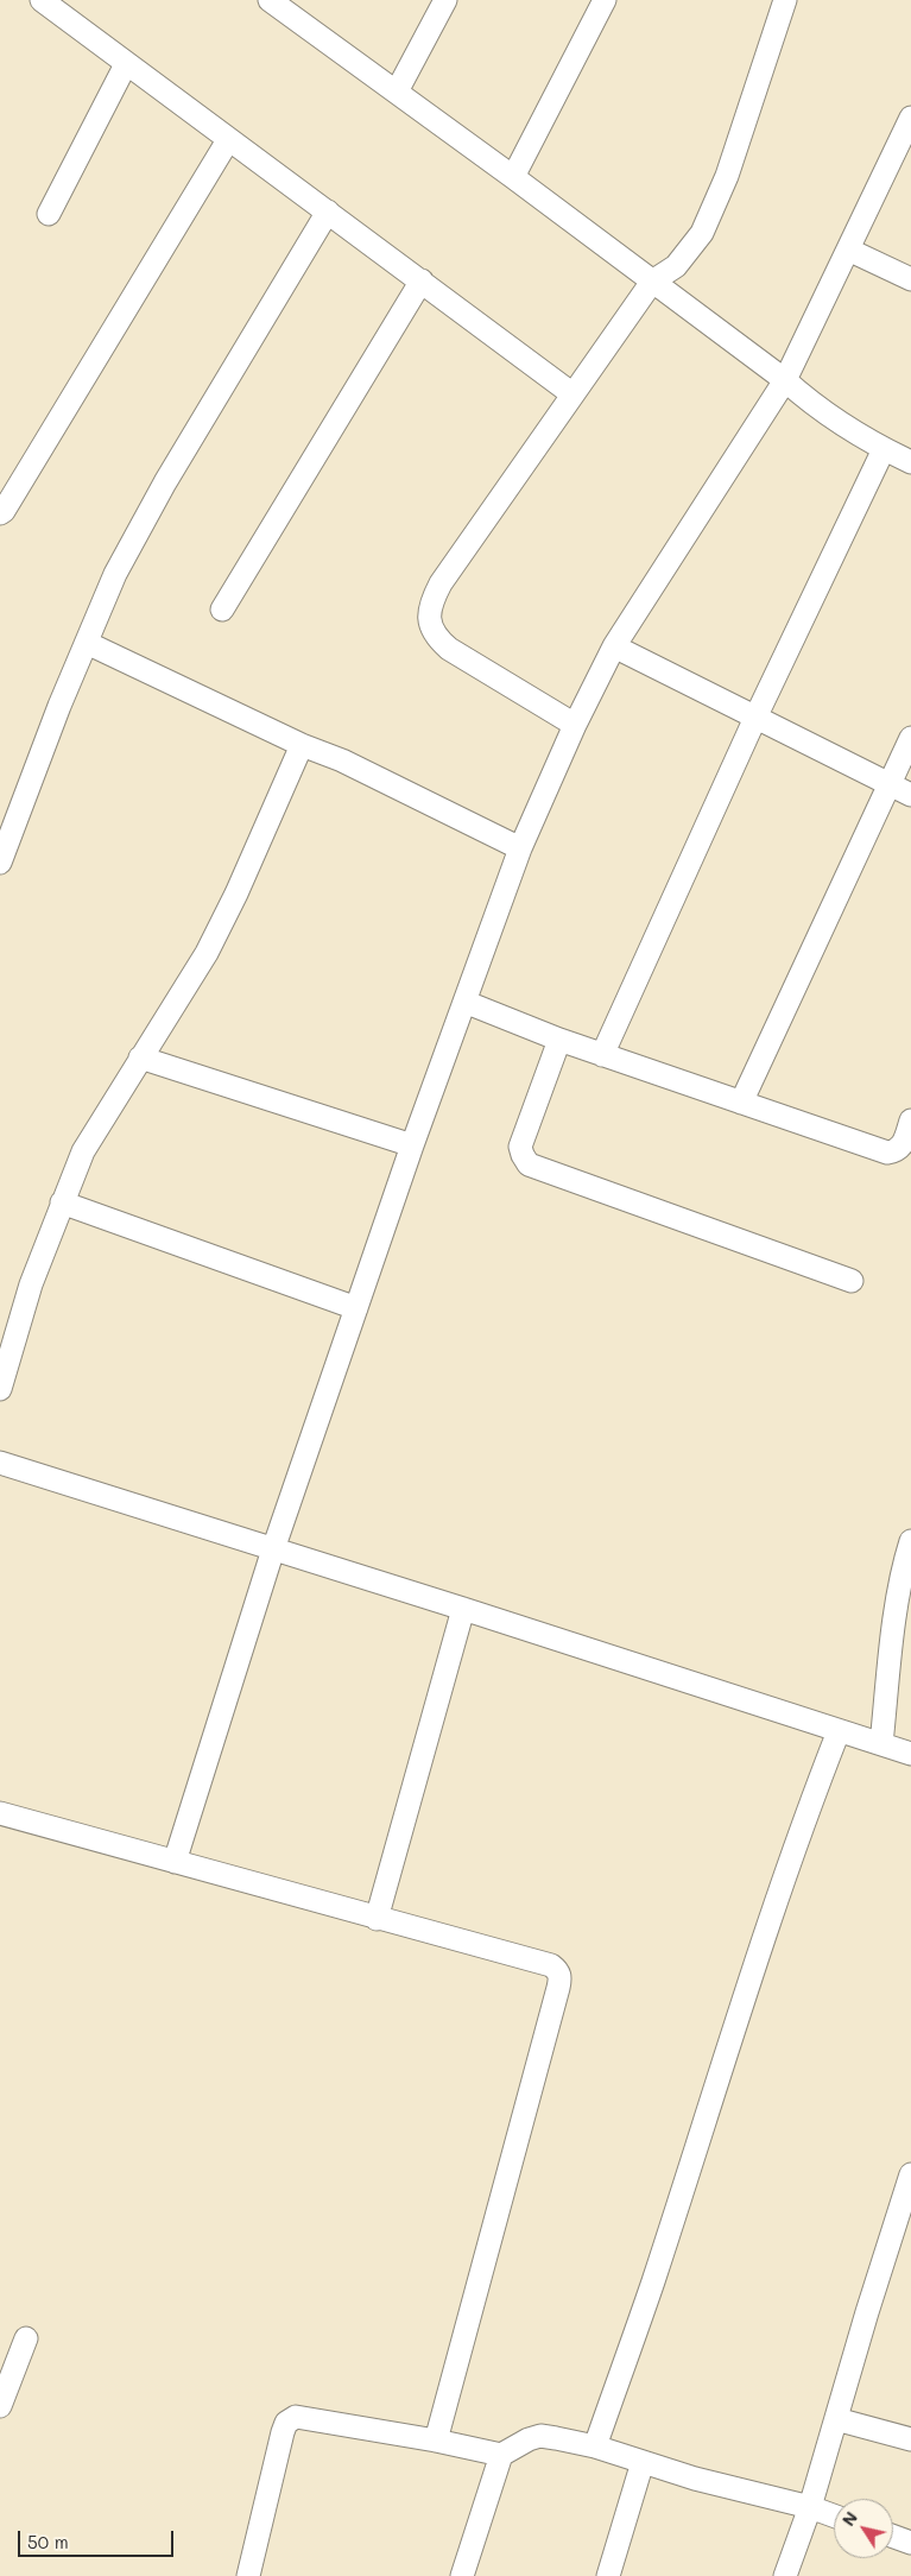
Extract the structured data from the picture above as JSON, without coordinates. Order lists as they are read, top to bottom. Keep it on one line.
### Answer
{"scale_bar":"50 m","north":"top left"}
